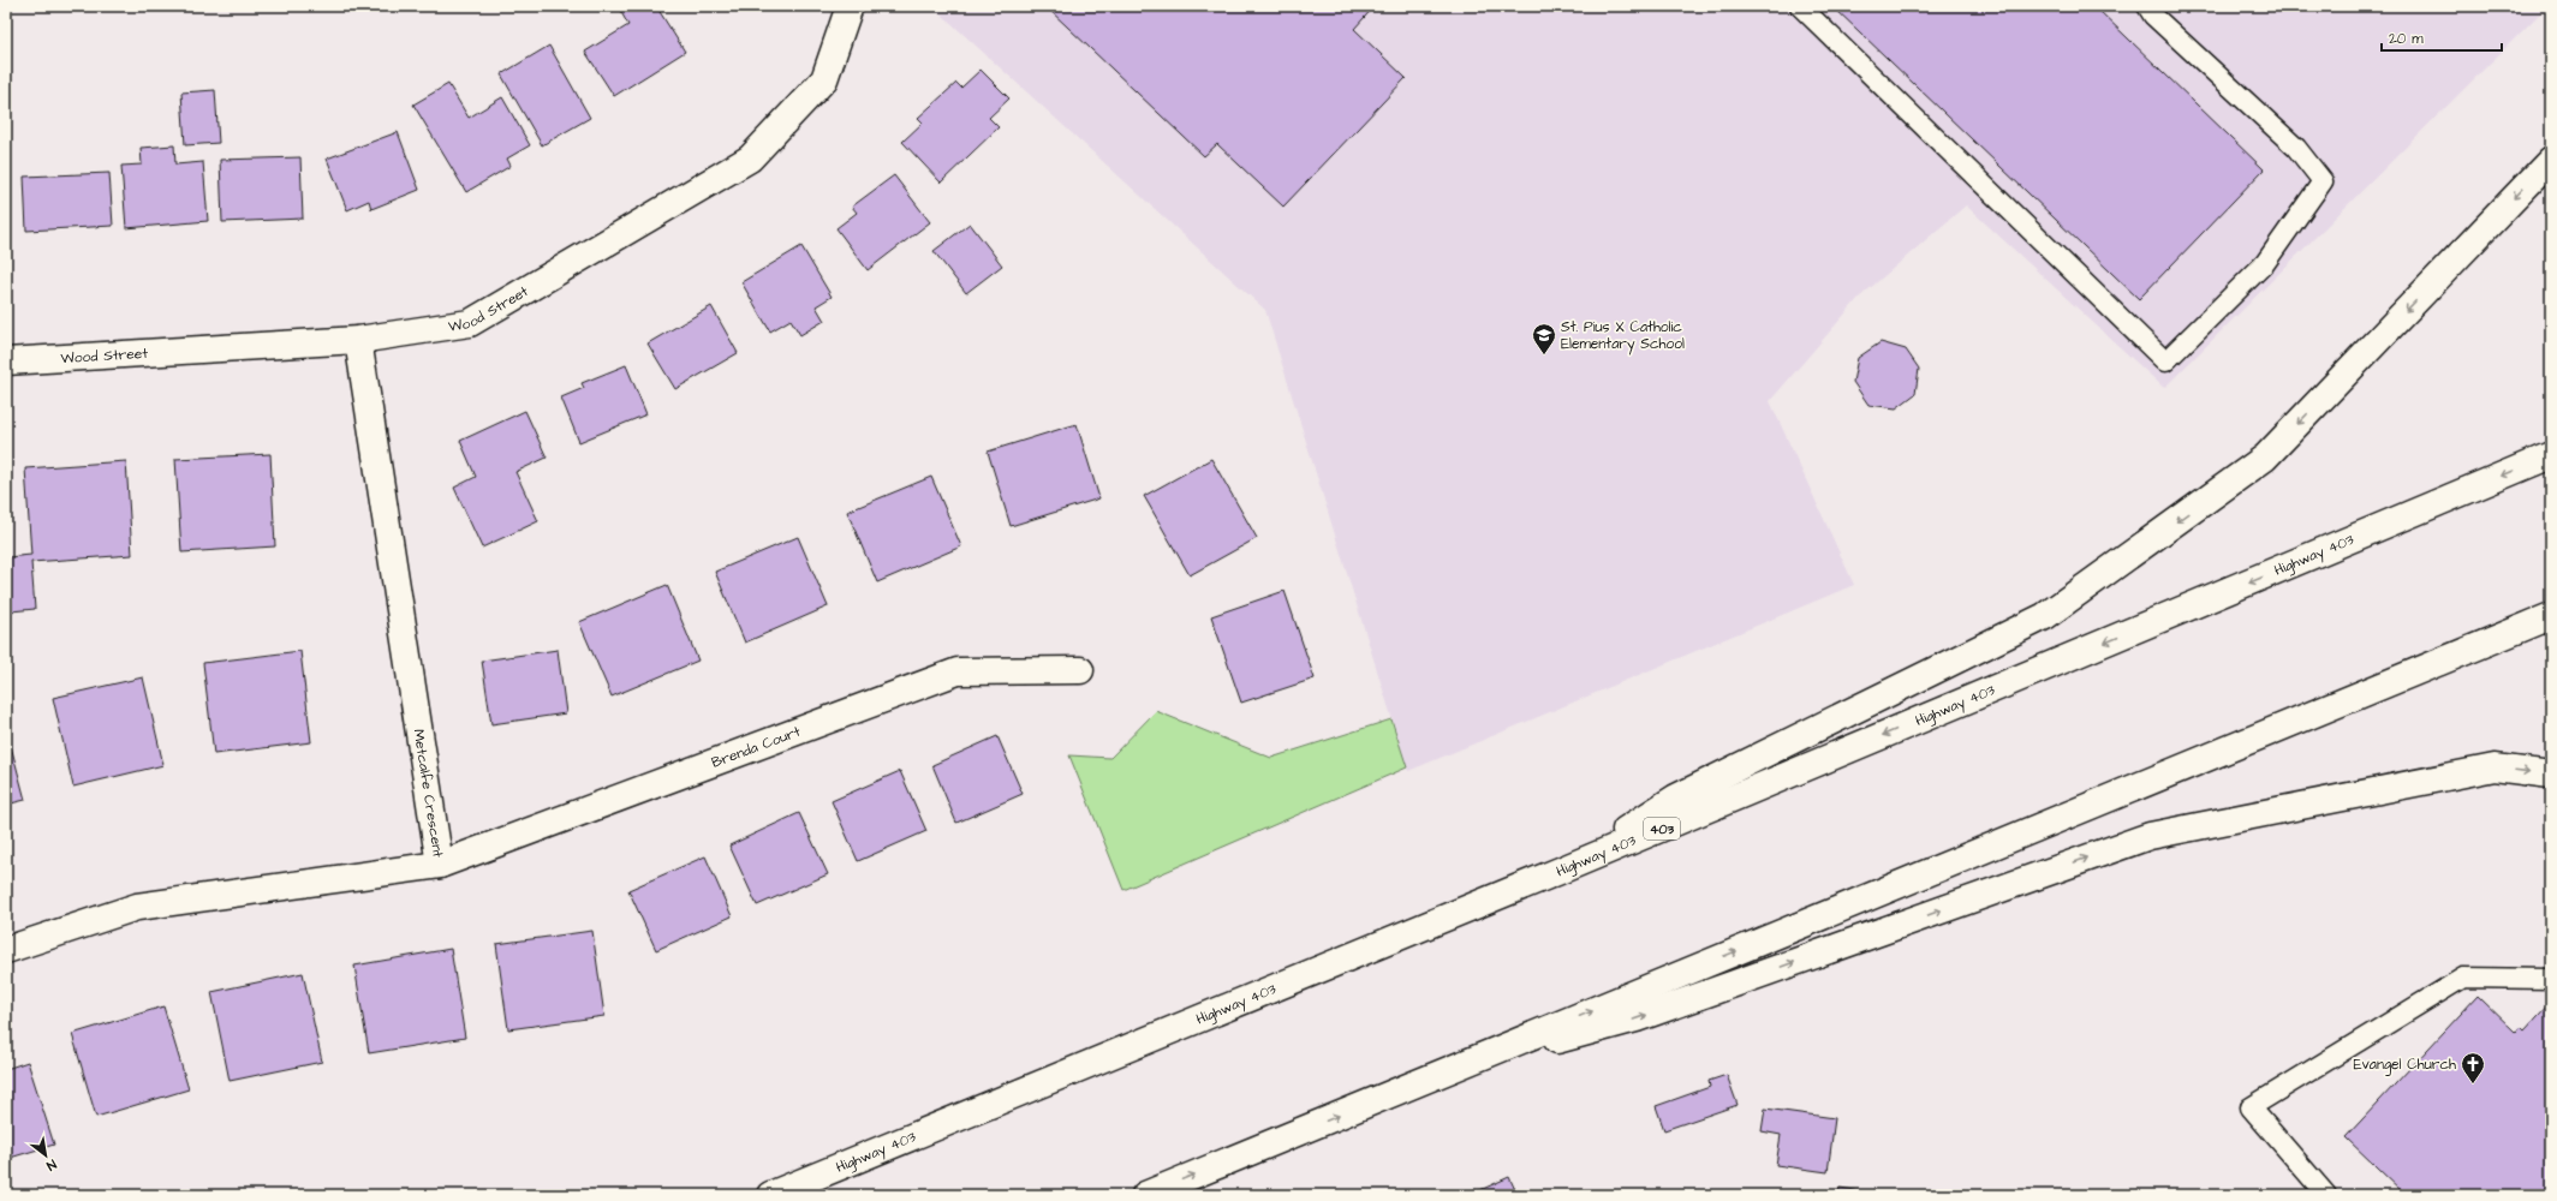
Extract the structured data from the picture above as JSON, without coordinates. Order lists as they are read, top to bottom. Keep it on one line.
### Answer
{"streets":{"main road":["Wood Street","Highway 403","Brenda Court","Metcalfe Crescent","403"]},"crossings":[["Wood Street","Metcalfe Crescent"],["Brenda Court","Metcalfe Crescent"]],"places":{"school or university":["St. Pius X Catholic Elementary School"],"church":["Evangel Church"]},"scale_bar":"20 m","north":"bottom right"}
